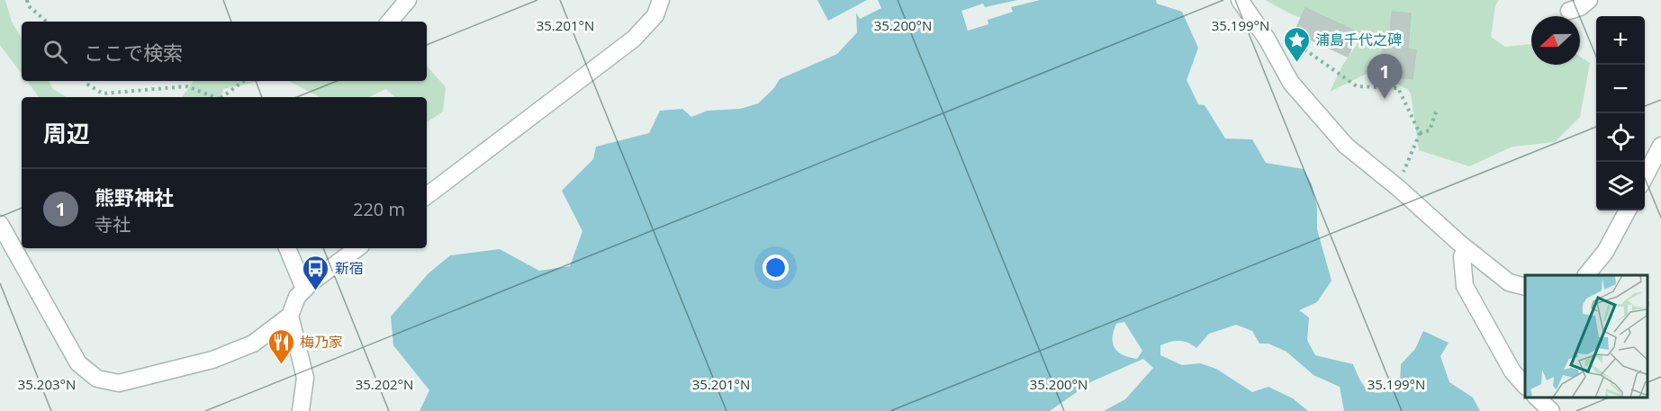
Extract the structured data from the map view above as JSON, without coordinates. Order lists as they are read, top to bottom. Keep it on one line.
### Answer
{"places":{"place":["浦島千代之碑"],"bus stop":["新宿"],"restaurant":["梅乃家"]},"north":"left","page":{"map_buttons":["+","−"],"search":"ここで検索","pins":"1","heading":"周辺","list":[{"mark":"1","name":"熊野神社","note":"寺社","value":"220 m"}]},"coordinates":["35.201°N","35.200°N","35.199°N","35.203°N","35.202°N"]}
